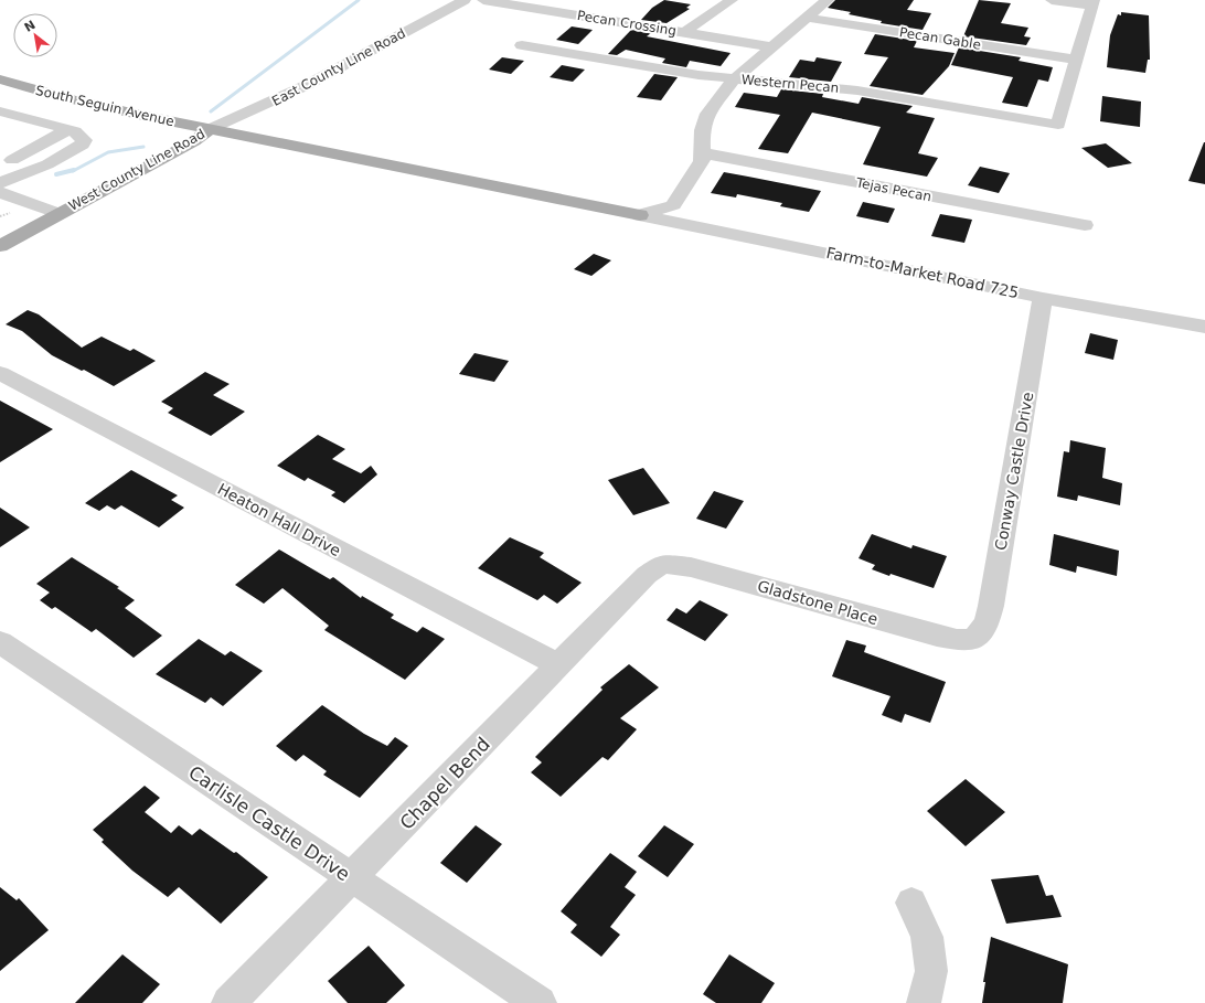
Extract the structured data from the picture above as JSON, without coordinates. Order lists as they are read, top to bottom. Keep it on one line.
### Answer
{"streets":{"main road":["South Seguin Avenue","West County Line Road"],"street":["Pecan Crossing","Pecan Gable","East County Line Road","Western Pecan","Tejas Pecan","Farm-to-Market Road 725","Conway Castle Drive","Heaton Hall Drive","Gladstone Place","Chapel Bend","Carlisle Castle Drive"]},"crossings":[["Pecan Gable","Western Pecan"],["East County Line Road","South Seguin Avenue"],["East County Line Road","West County Line Road"],["South Seguin Avenue","West County Line Road"],["South Seguin Avenue","Farm-to-Market Road 725"],["Farm-to-Market Road 725","Conway Castle Drive"],["Conway Castle Drive","Gladstone Place"],["Heaton Hall Drive","Chapel Bend"],["Gladstone Place","Chapel Bend"],["Chapel Bend","Carlisle Castle Drive"]],"north":"top left"}
